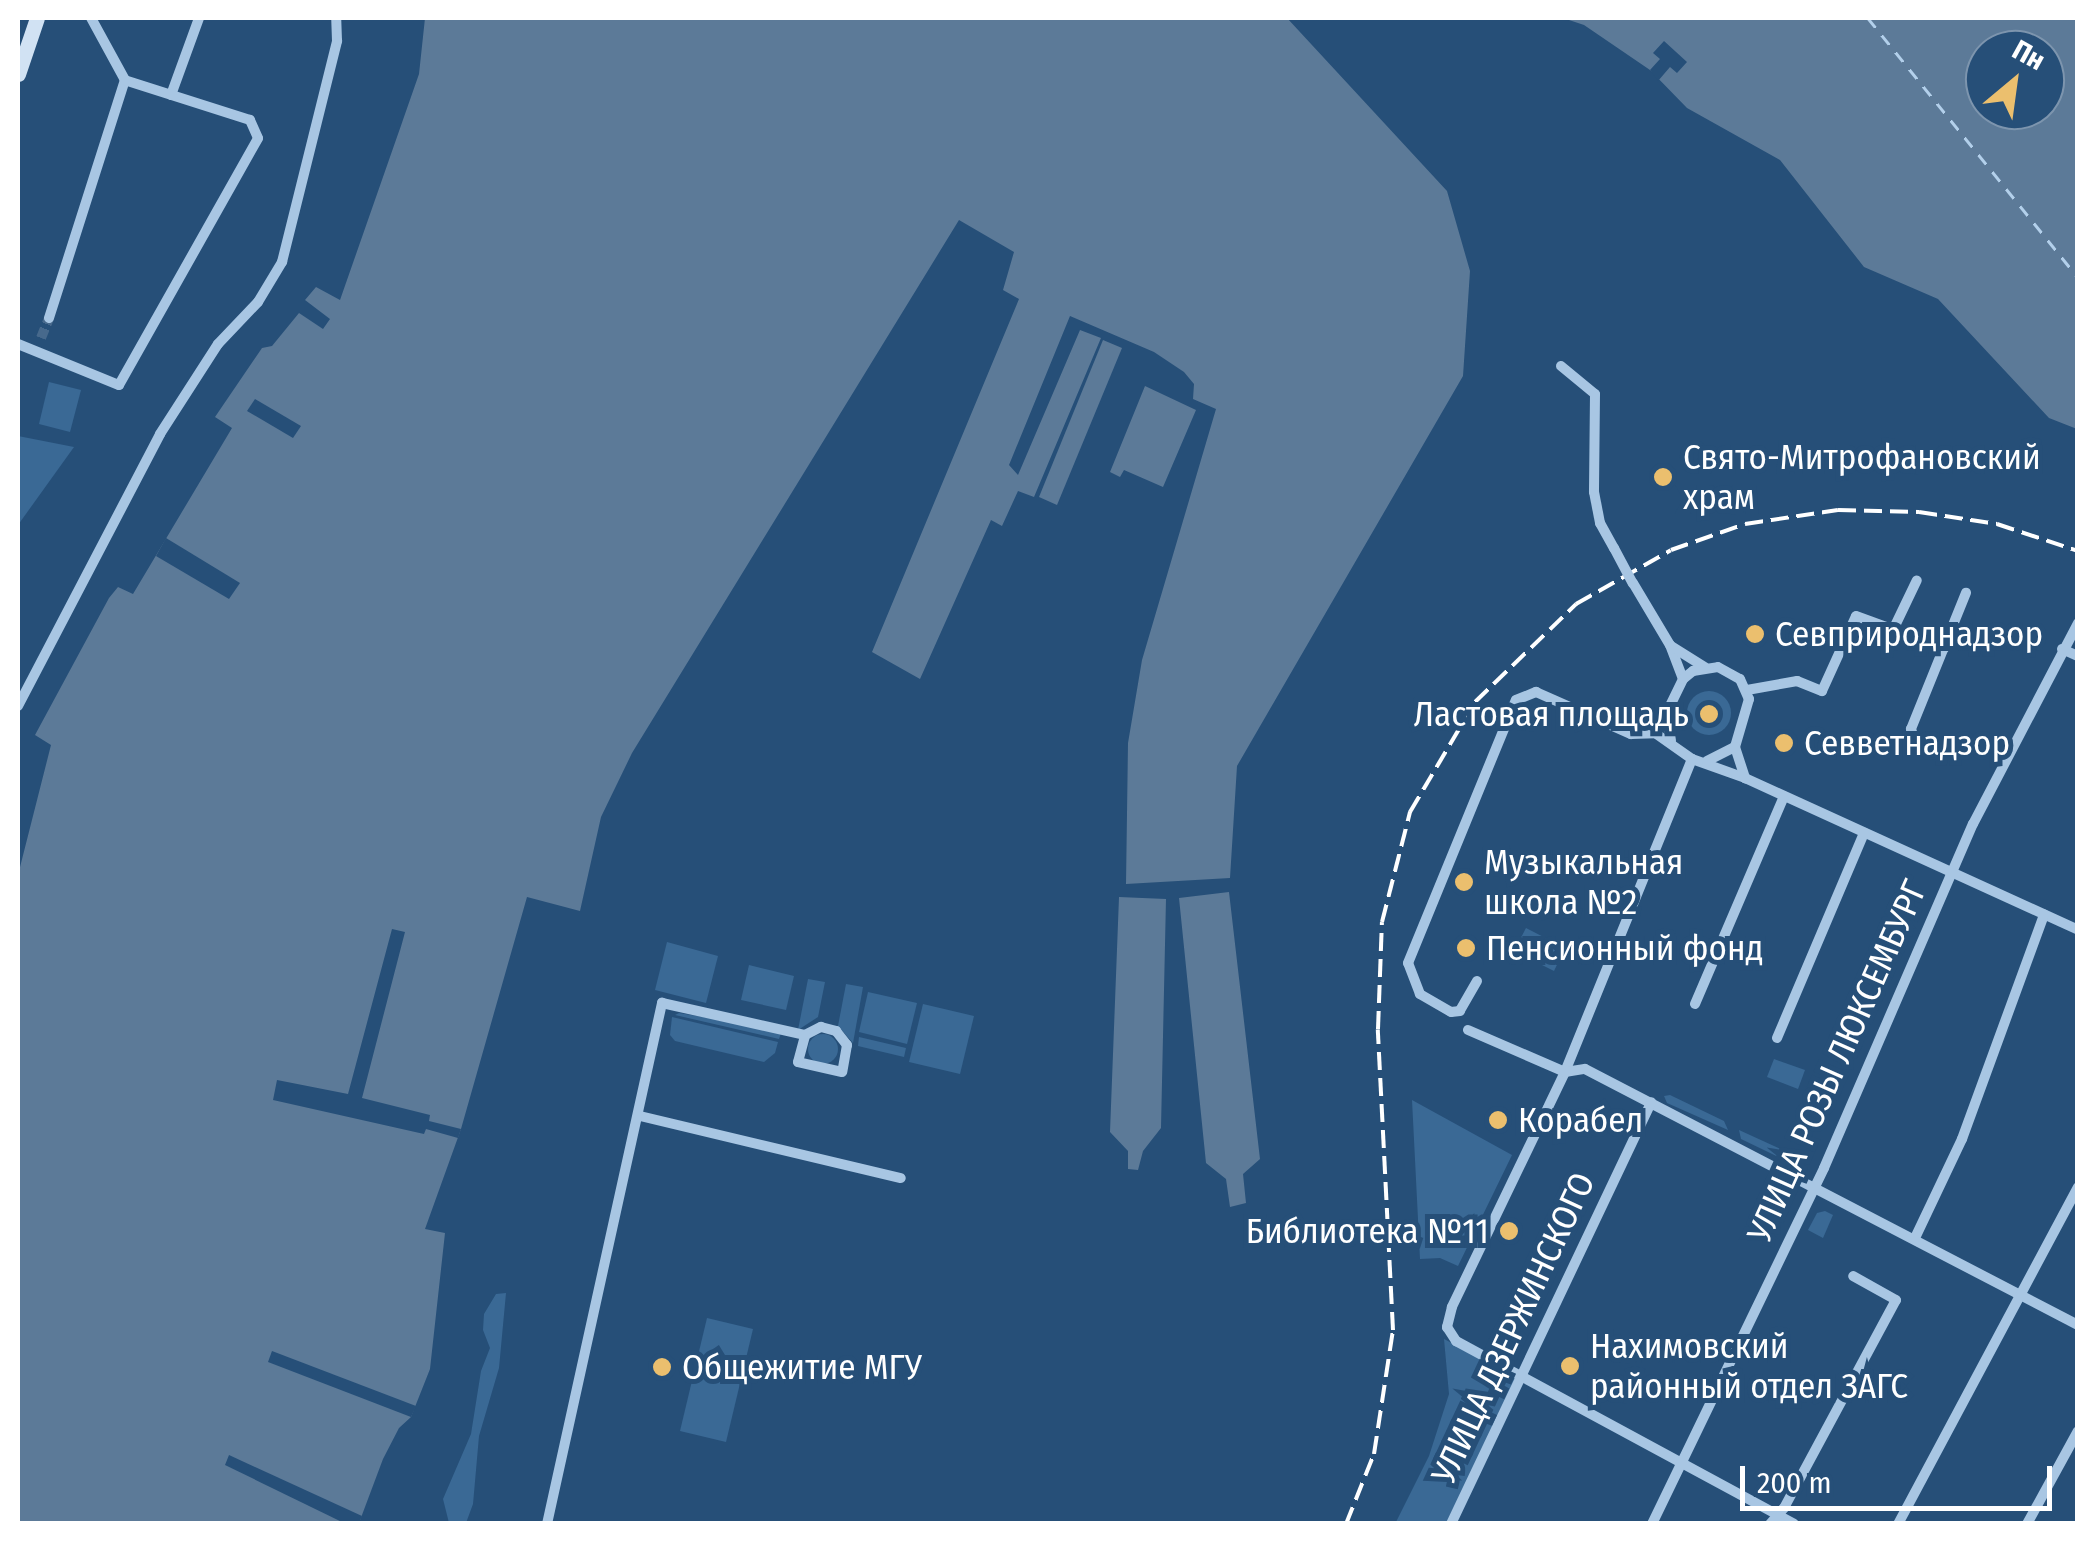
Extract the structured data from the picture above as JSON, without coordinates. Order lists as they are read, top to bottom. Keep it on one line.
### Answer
{"streets":{"street":["УЛИЦА РОЗЫ ЛЮКСЕМБУРГ","УЛИЦА ДЗЕРЖИНСКОГО"]},"places":["Свято-Митрофановский храм","Севприроднадзор","Ластовая площадь","Севветнадзор","Музыкальная школа №2","Пенсионный фонд","Корабел","Библиотека №11","Нахимовский районный отдел ЗАГС","Общежитие МГУ"],"scale_bar":"200 m","north":"top right"}
